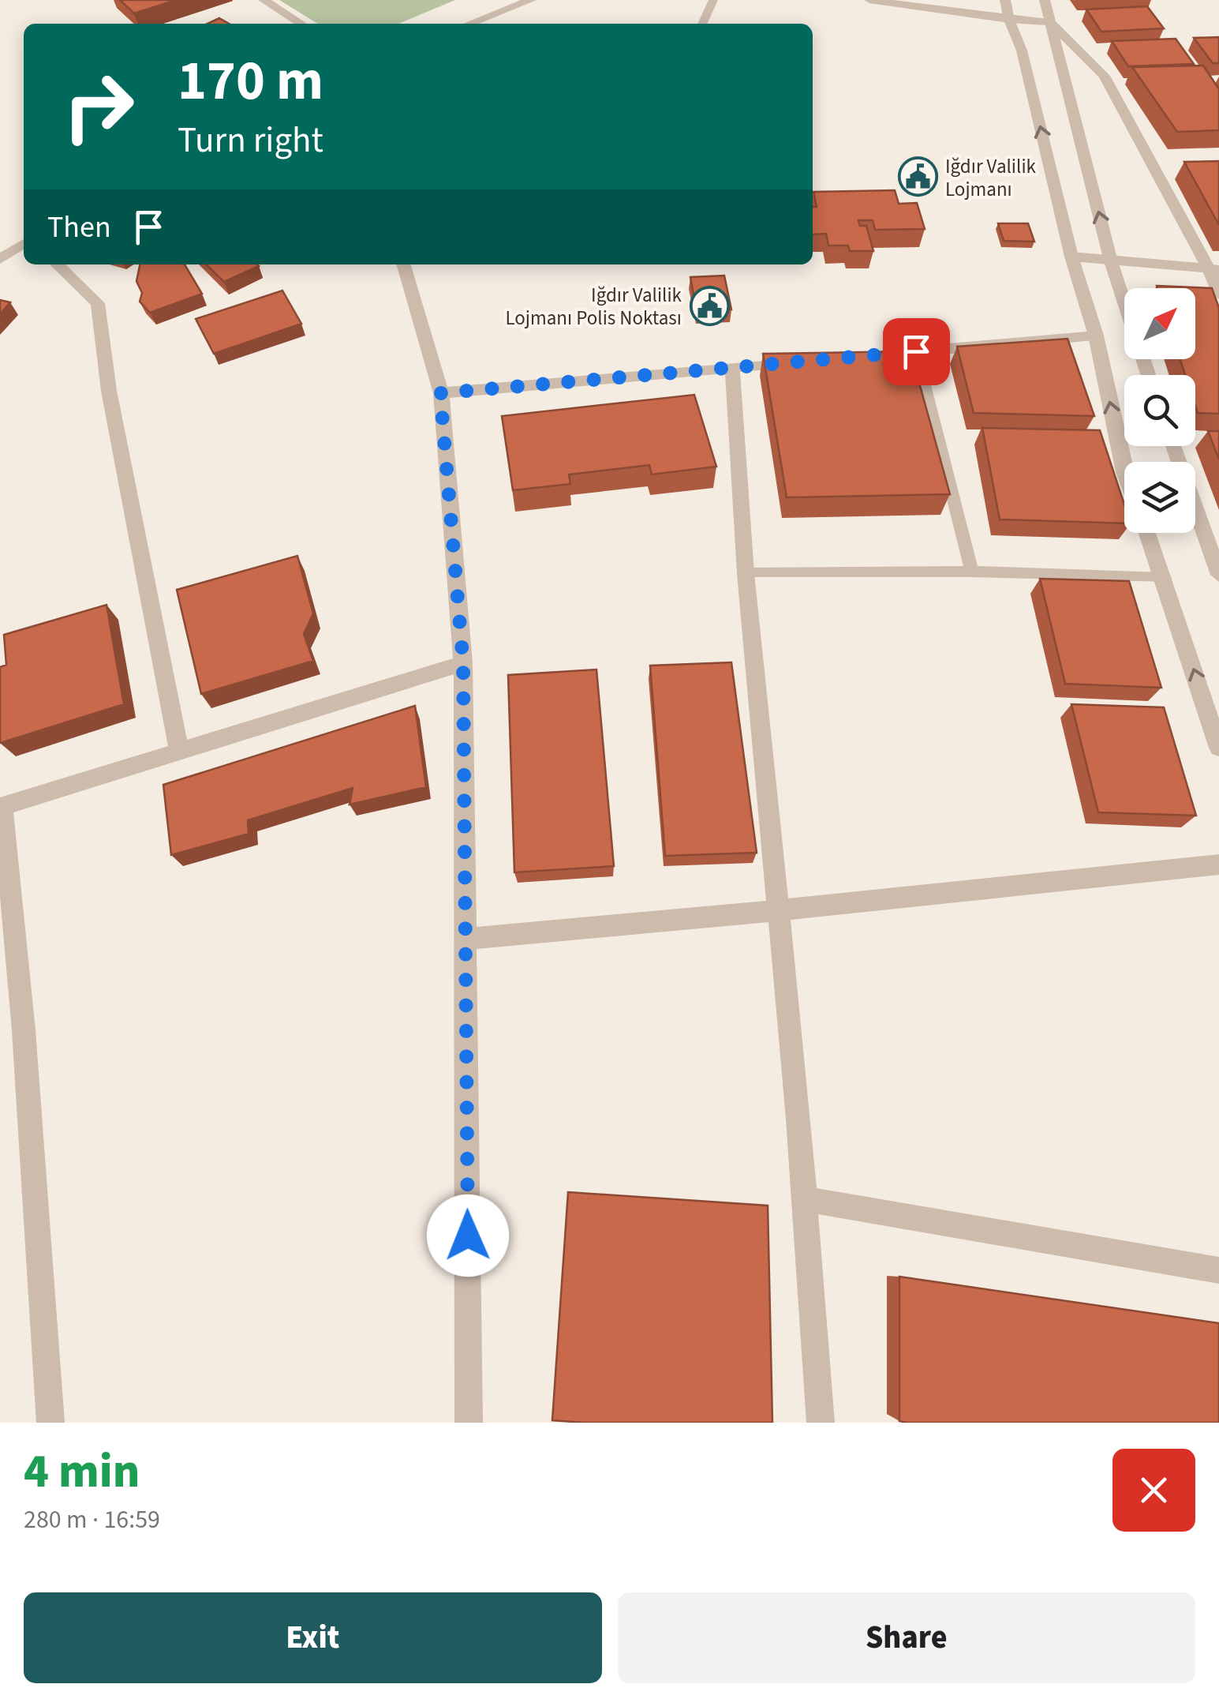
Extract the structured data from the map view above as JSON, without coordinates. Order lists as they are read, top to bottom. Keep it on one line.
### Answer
{"places":{"public building":["Iğdır Valilik Lojmanı","Iğdır Valilik Lojmanı Polis Noktası"]},"north":"top right","page":{"turn":["170 m","Turn right"],"then":"Then","heading":["4 min","280 m · 16:59"],"buttons":["Exit","Share"]}}
